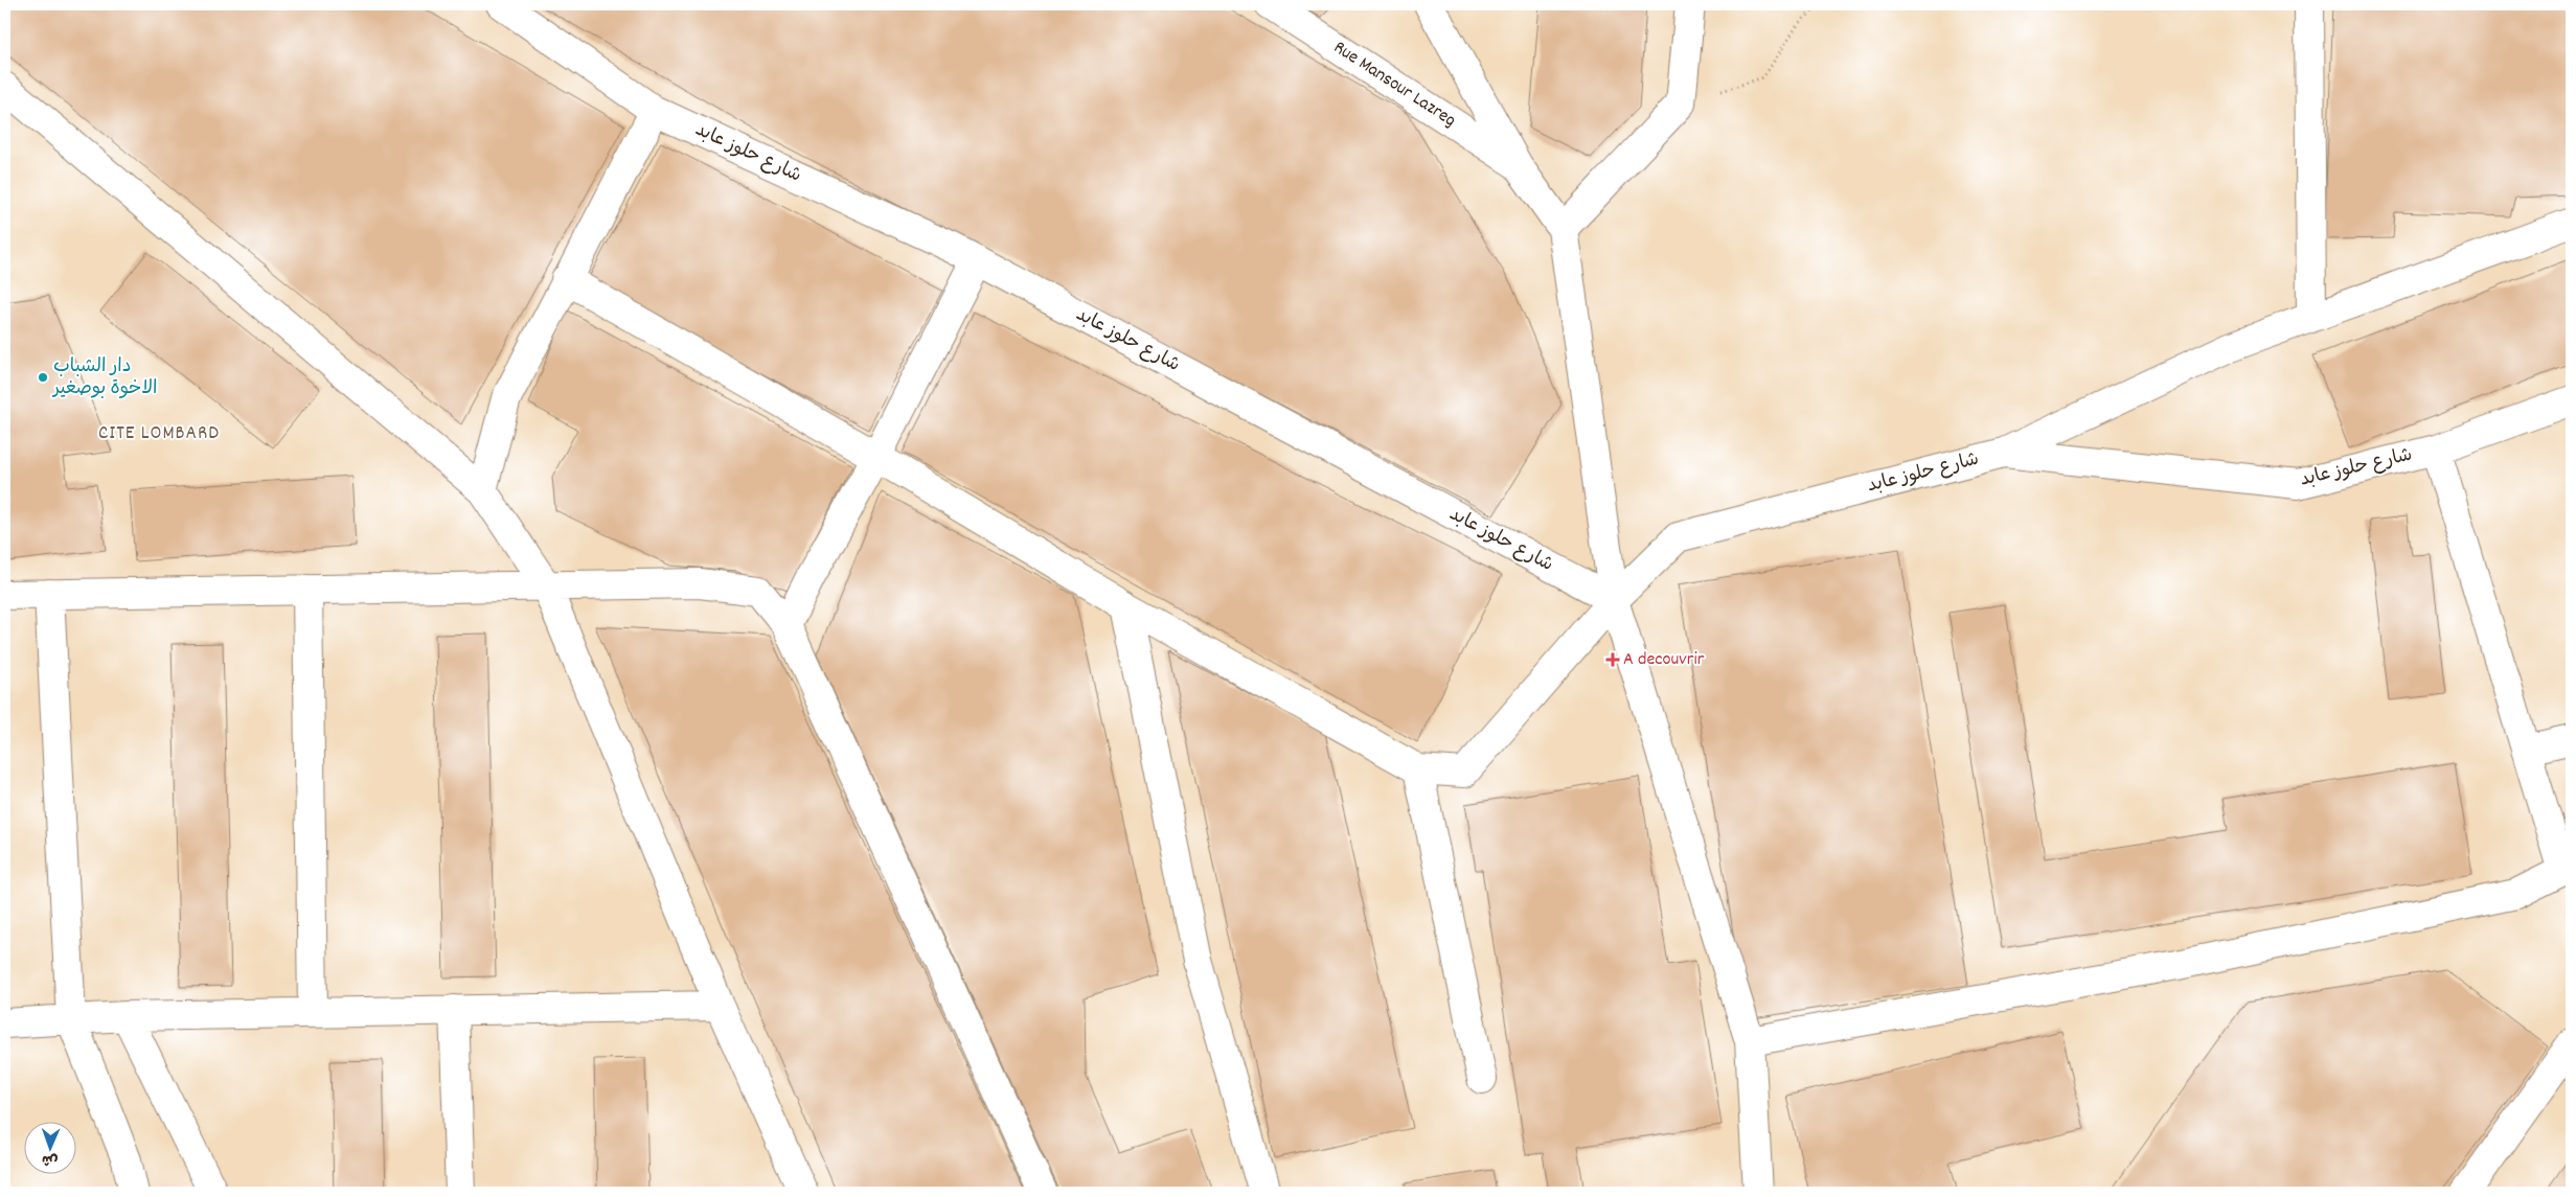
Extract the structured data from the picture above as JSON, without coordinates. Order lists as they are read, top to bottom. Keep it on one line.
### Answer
{"streets":{"street":["Rue Mansour Lazreg","شارع حلوز عابد"]},"districts":["CITE LOMBARD"],"places":{"other":["دار الشباب الاخوة بوصغير"],"health":["A decouvrir"]},"north":"bottom"}
